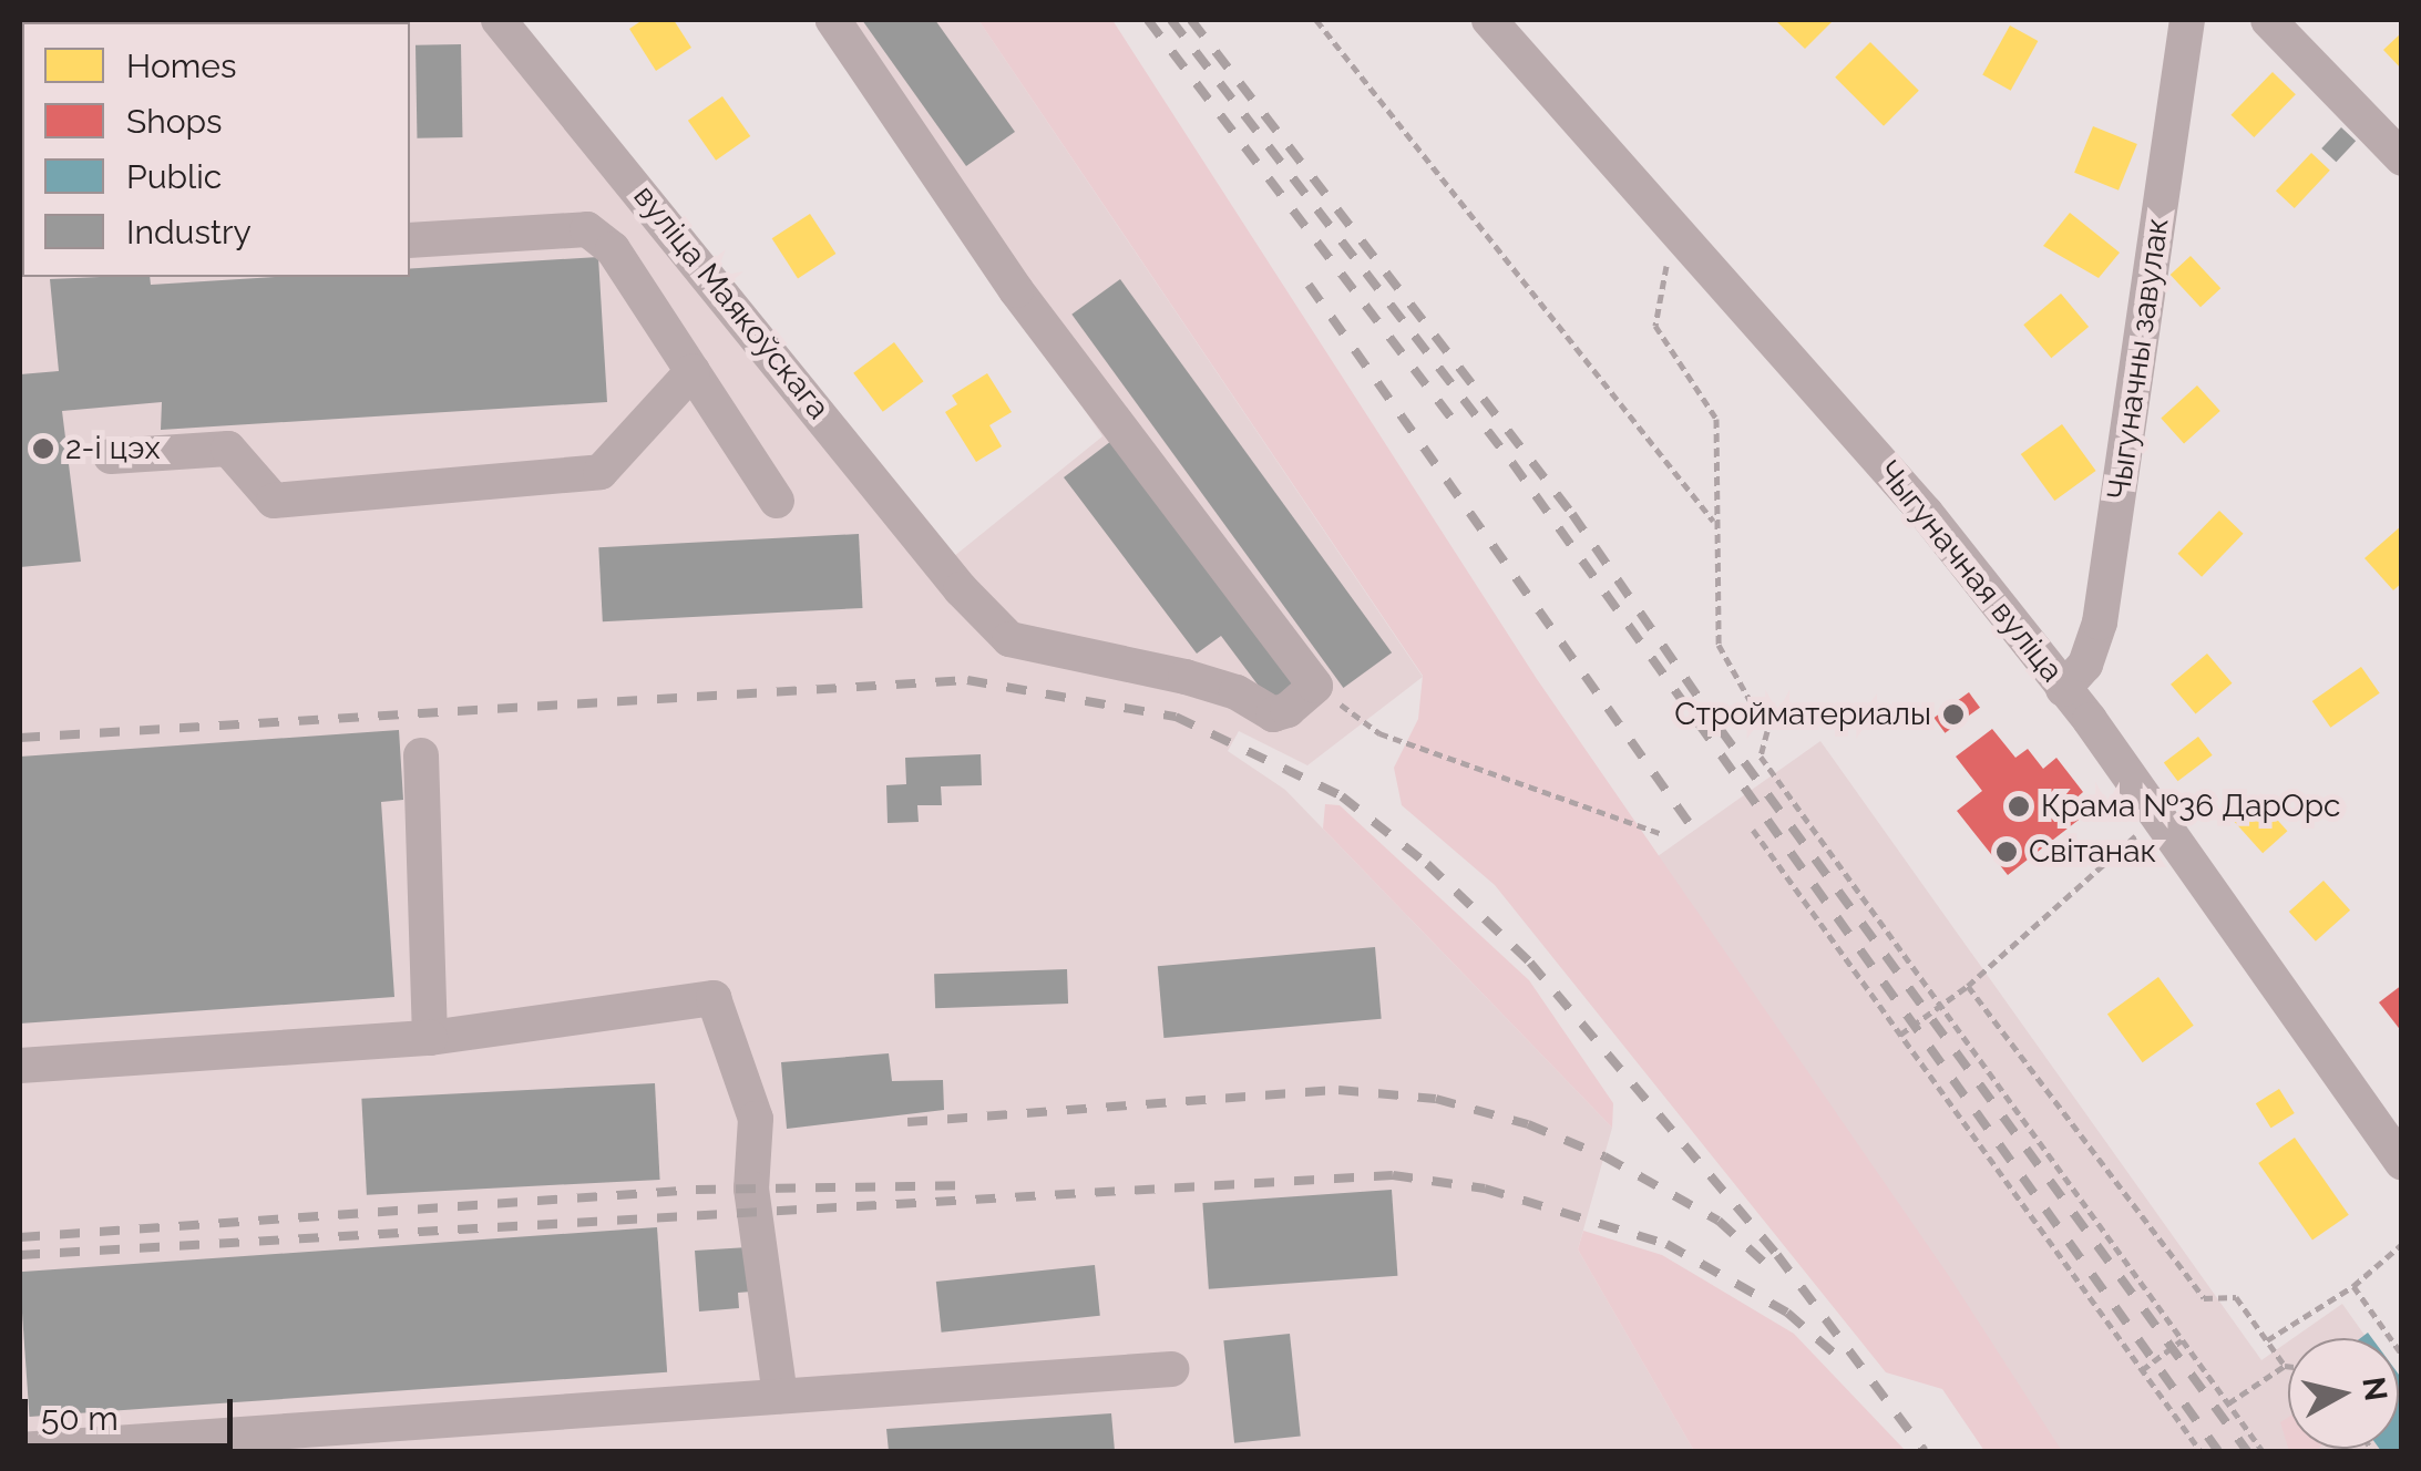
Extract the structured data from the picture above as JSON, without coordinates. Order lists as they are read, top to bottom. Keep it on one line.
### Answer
{"streets":{"street":["вуліца Маякоўскага","Чыгуначны завулак","Чыгуначная вуліца"]},"crossings":[["Чыгуначны завулак","Чыгуначная вуліца"]],"places":["2-і цэх","Стройматериалы","Крама №36 ДарОрс","Світанак"],"legend":["Homes","Shops","Public","Industry"],"scale_bar":"50 m","north":"right"}
